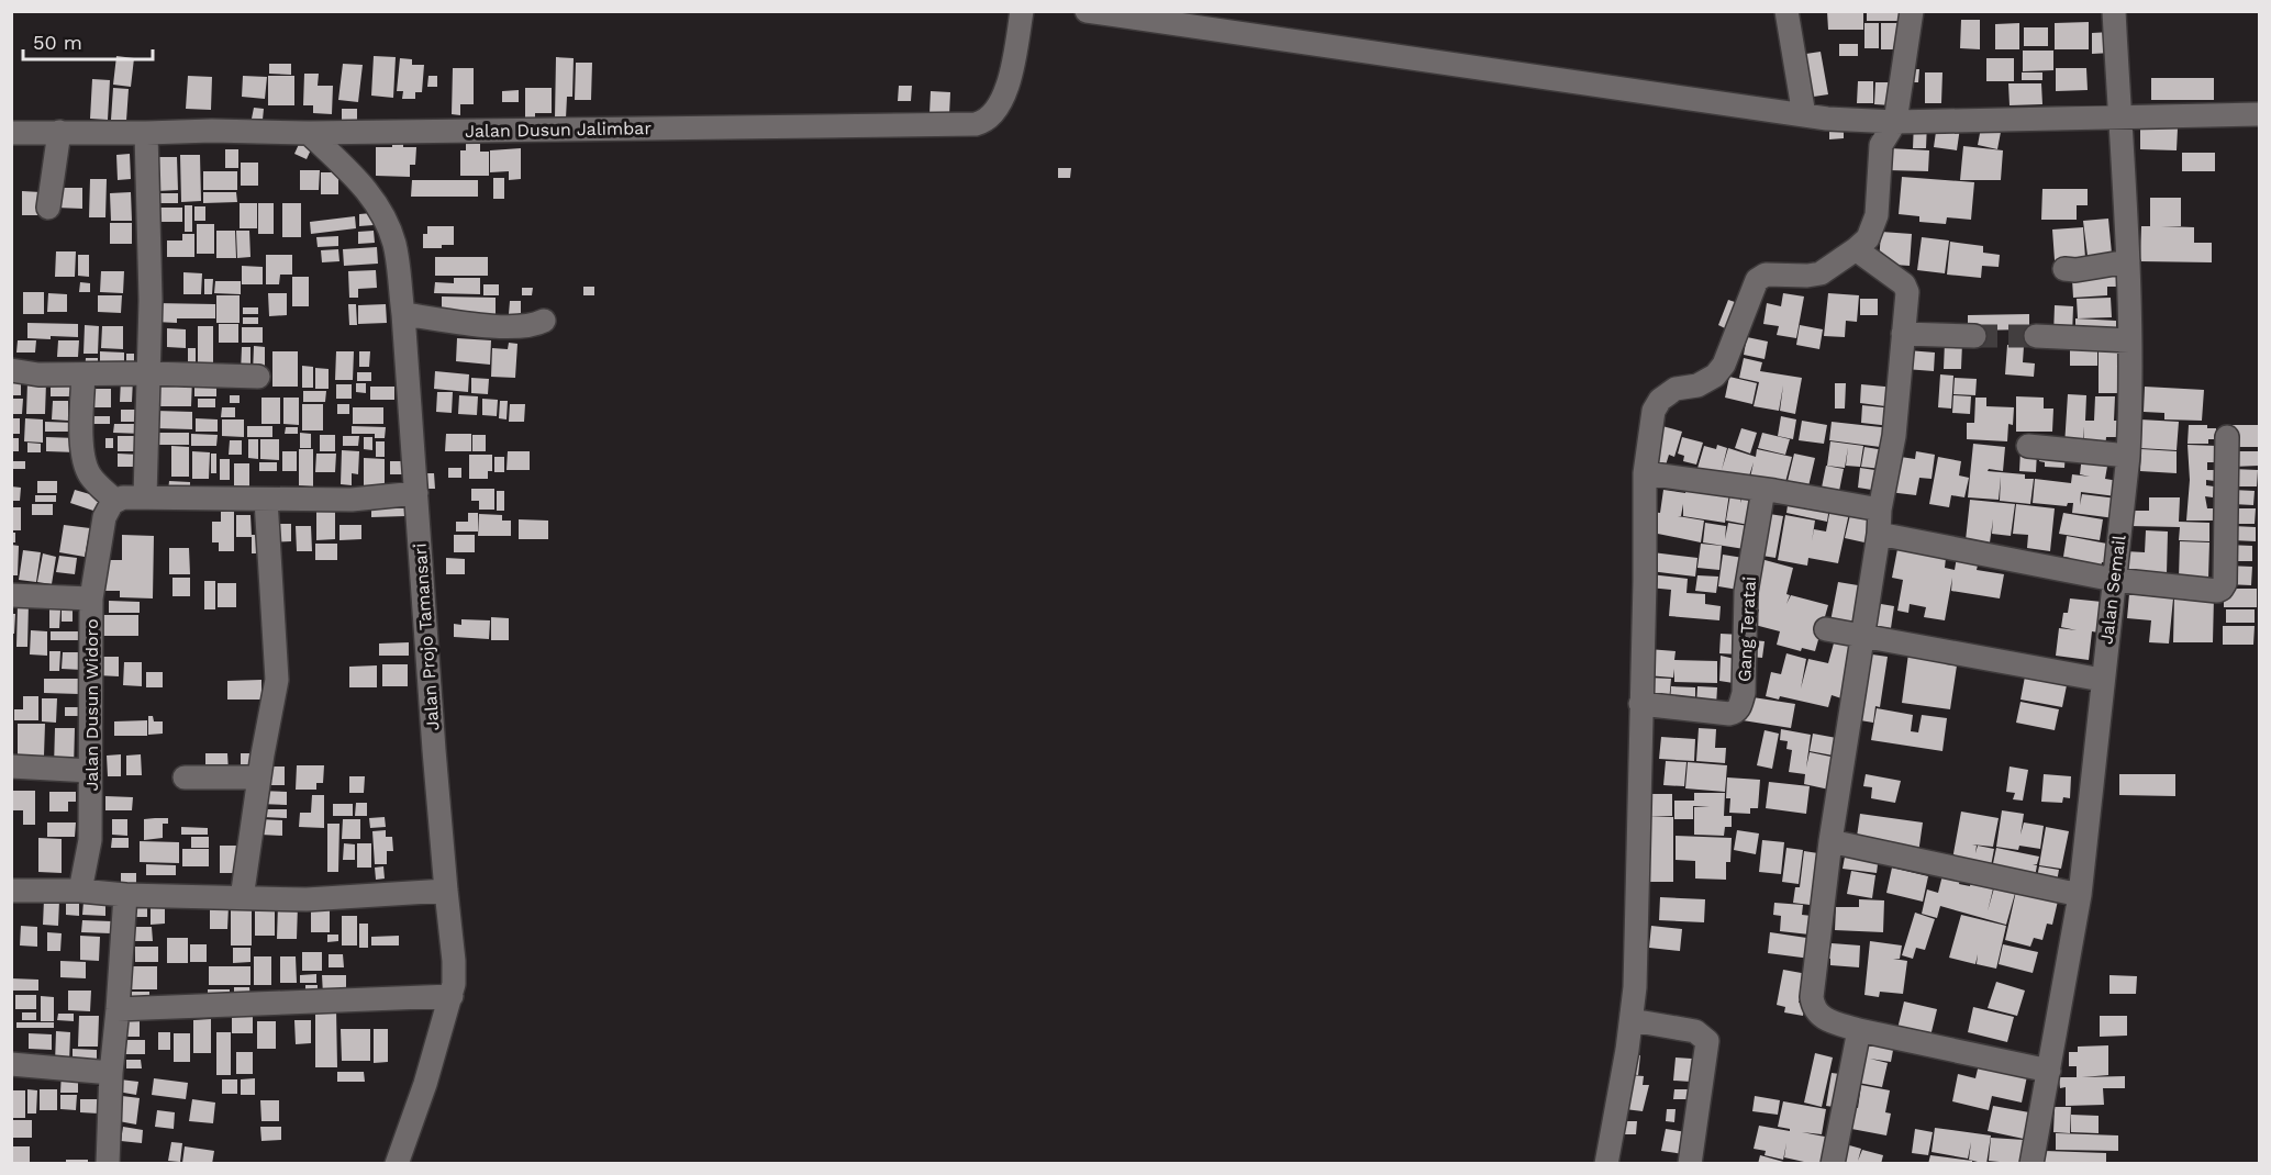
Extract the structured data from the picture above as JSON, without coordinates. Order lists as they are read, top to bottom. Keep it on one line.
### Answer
{"streets":{"street":["Jalan Dusun Jalimbar","Jalan Semail","Gang Teratai","Jalan Projo Tamansari","Jalan Dusun Widoro"]},"crossings":[["Jalan Dusun Jalimbar","Jalan Projo Tamansari"]],"scale_bar":"50 m"}
